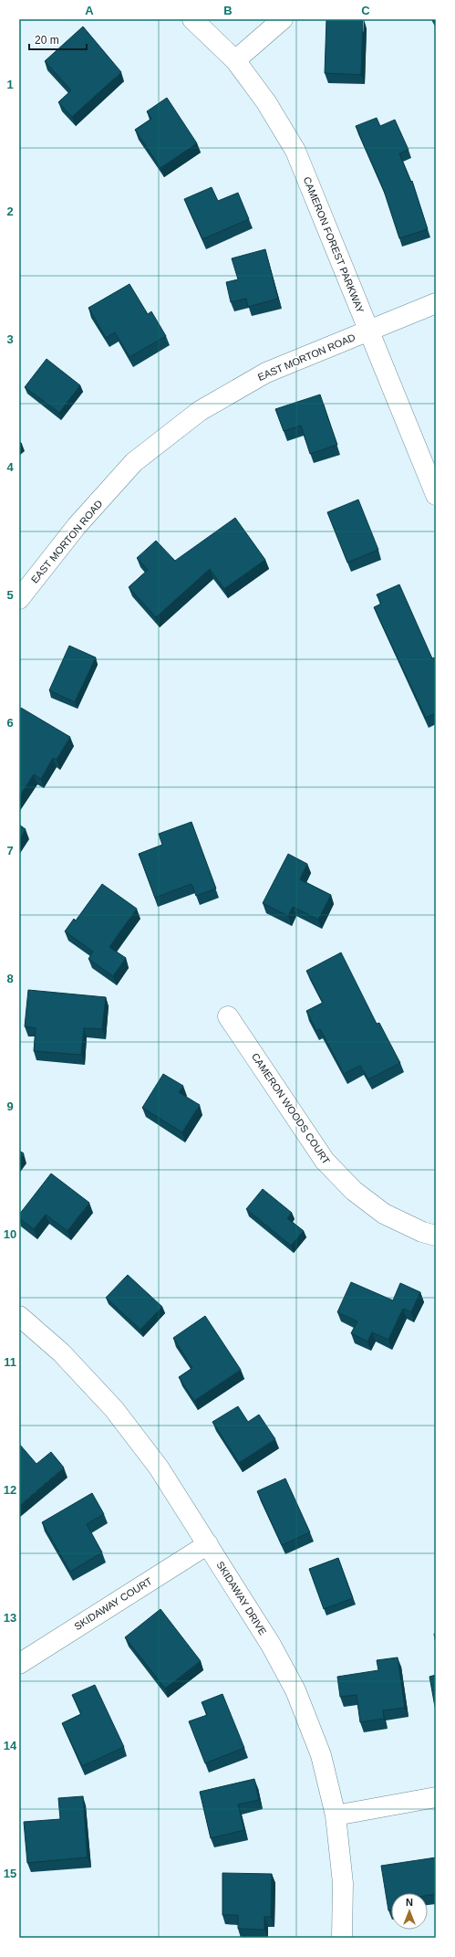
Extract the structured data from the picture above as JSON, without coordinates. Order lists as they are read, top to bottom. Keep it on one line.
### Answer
{"streets":{"street":["CAMERON FOREST PARKWAY","EAST MORTON ROAD","CAMERON WOODS COURT","SKIDAWAY DRIVE","SKIDAWAY COURT"]},"crossings":[["CAMERON FOREST PARKWAY","EAST MORTON ROAD"],["SKIDAWAY DRIVE","SKIDAWAY COURT"]],"scale_bar":"20 m","north":"top","grid":{"columns":["A","B","C"],"rows":["1","2","3","4","5","6","7","8","9","10","11","12","13","14","15"]}}
